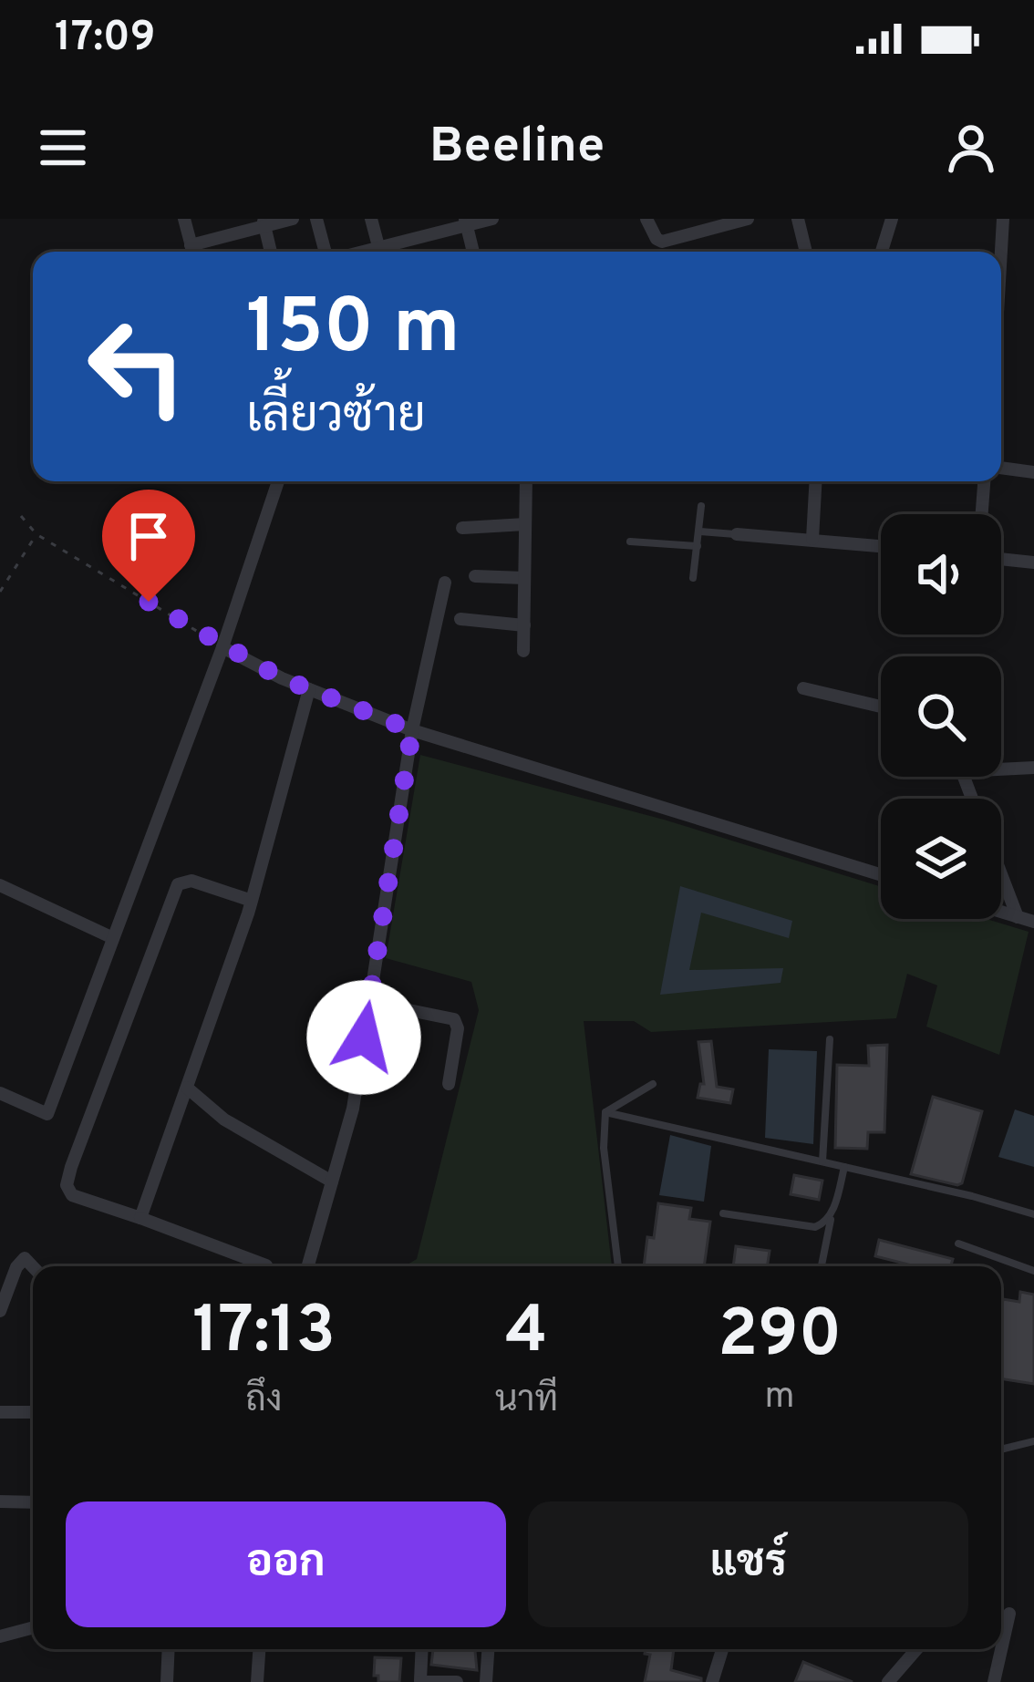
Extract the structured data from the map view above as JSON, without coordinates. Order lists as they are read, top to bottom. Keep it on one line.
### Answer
{"page":{"status":"17:09","header":"Beeline","turn":["150 m","เลี้ยวซ้าย"],"eta":["17:13","ถึง","4","นาที","290","m"],"buttons":["ออก","แชร์"]}}
